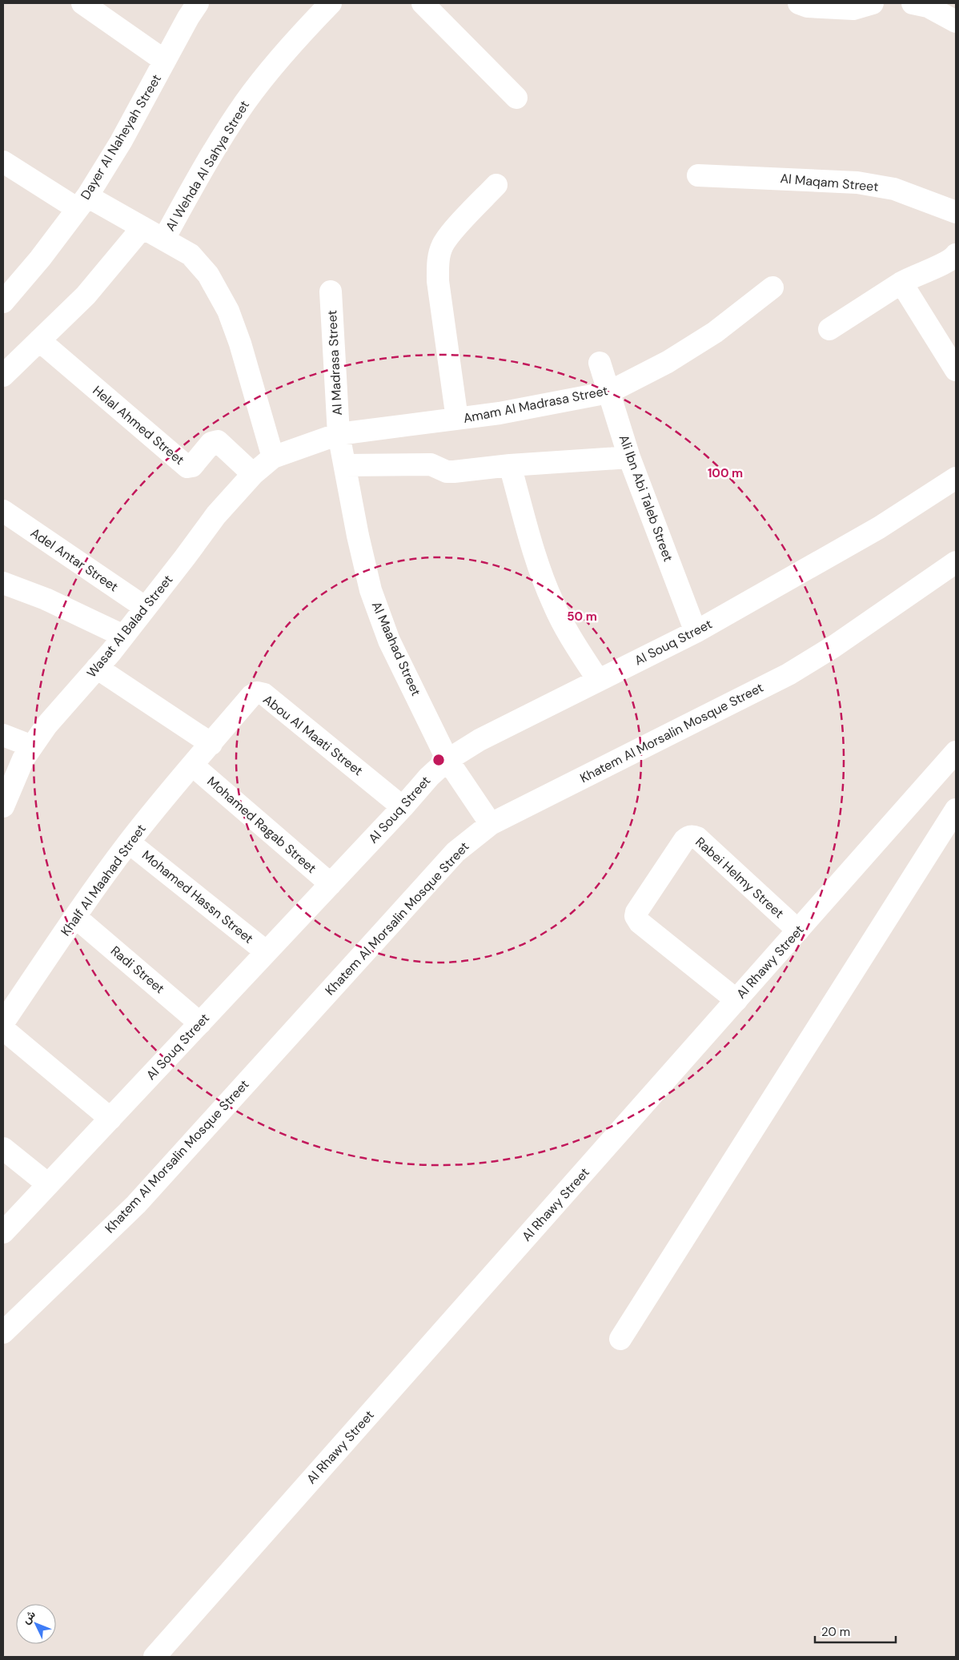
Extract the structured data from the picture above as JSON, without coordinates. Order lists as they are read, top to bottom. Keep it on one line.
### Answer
{"streets":{"street":["Dayer Al Naheyah Street","Al Wehda Al Sahya Street","Al Maqam Street","Al Madrasa Street","Amam Al Madrasa Street","Helal Ahmed Street","Ali Ibn Abi Taleb Street","Adel Antar Street","Wasat Al Balad Street","Al Souq Street","Al Maahad Street","Khatem Al Morsalin Mosque Street","Abou Al Maati Street","Mohamed Ragab Street","Rabei Helmy Street","Khalf Al Maahad Street","Mohamed Hassn Street","Al Rhawy Street","Radi Street"]},"crossings":[["Al Madrasa Street","Amam Al Madrasa Street"],["Al Madrasa Street","Al Maahad Street"],["Amam Al Madrasa Street","Ali Ibn Abi Taleb Street"],["Amam Al Madrasa Street","Wasat Al Balad Street"],["Amam Al Madrasa Street","Al Maahad Street"],["Helal Ahmed Street","Wasat Al Balad Street"],["Ali Ibn Abi Taleb Street","Al Souq Street"],["Adel Antar Street","Wasat Al Balad Street"],["Al Souq Street","Al Maahad Street"],["Al Souq Street","Abou Al Maati Street"],["Al Souq Street","Mohamed Ragab Street"],["Al Souq Street","Mohamed Hassn Street"],["Al Souq Street","Radi Street"],["Al Maahad Street","Khatem Al Morsalin Mosque Street"],["Abou Al Maati Street","Khalf Al Maahad Street"],["Mohamed Ragab Street","Khalf Al Maahad Street"],["Rabei Helmy Street","Al Rhawy Street"],["Khalf Al Maahad Street","Mohamed Hassn Street"],["Khalf Al Maahad Street","Radi Street"]],"scale_bar":"20 m","north":"top left","rings":["100 m","50 m"]}
